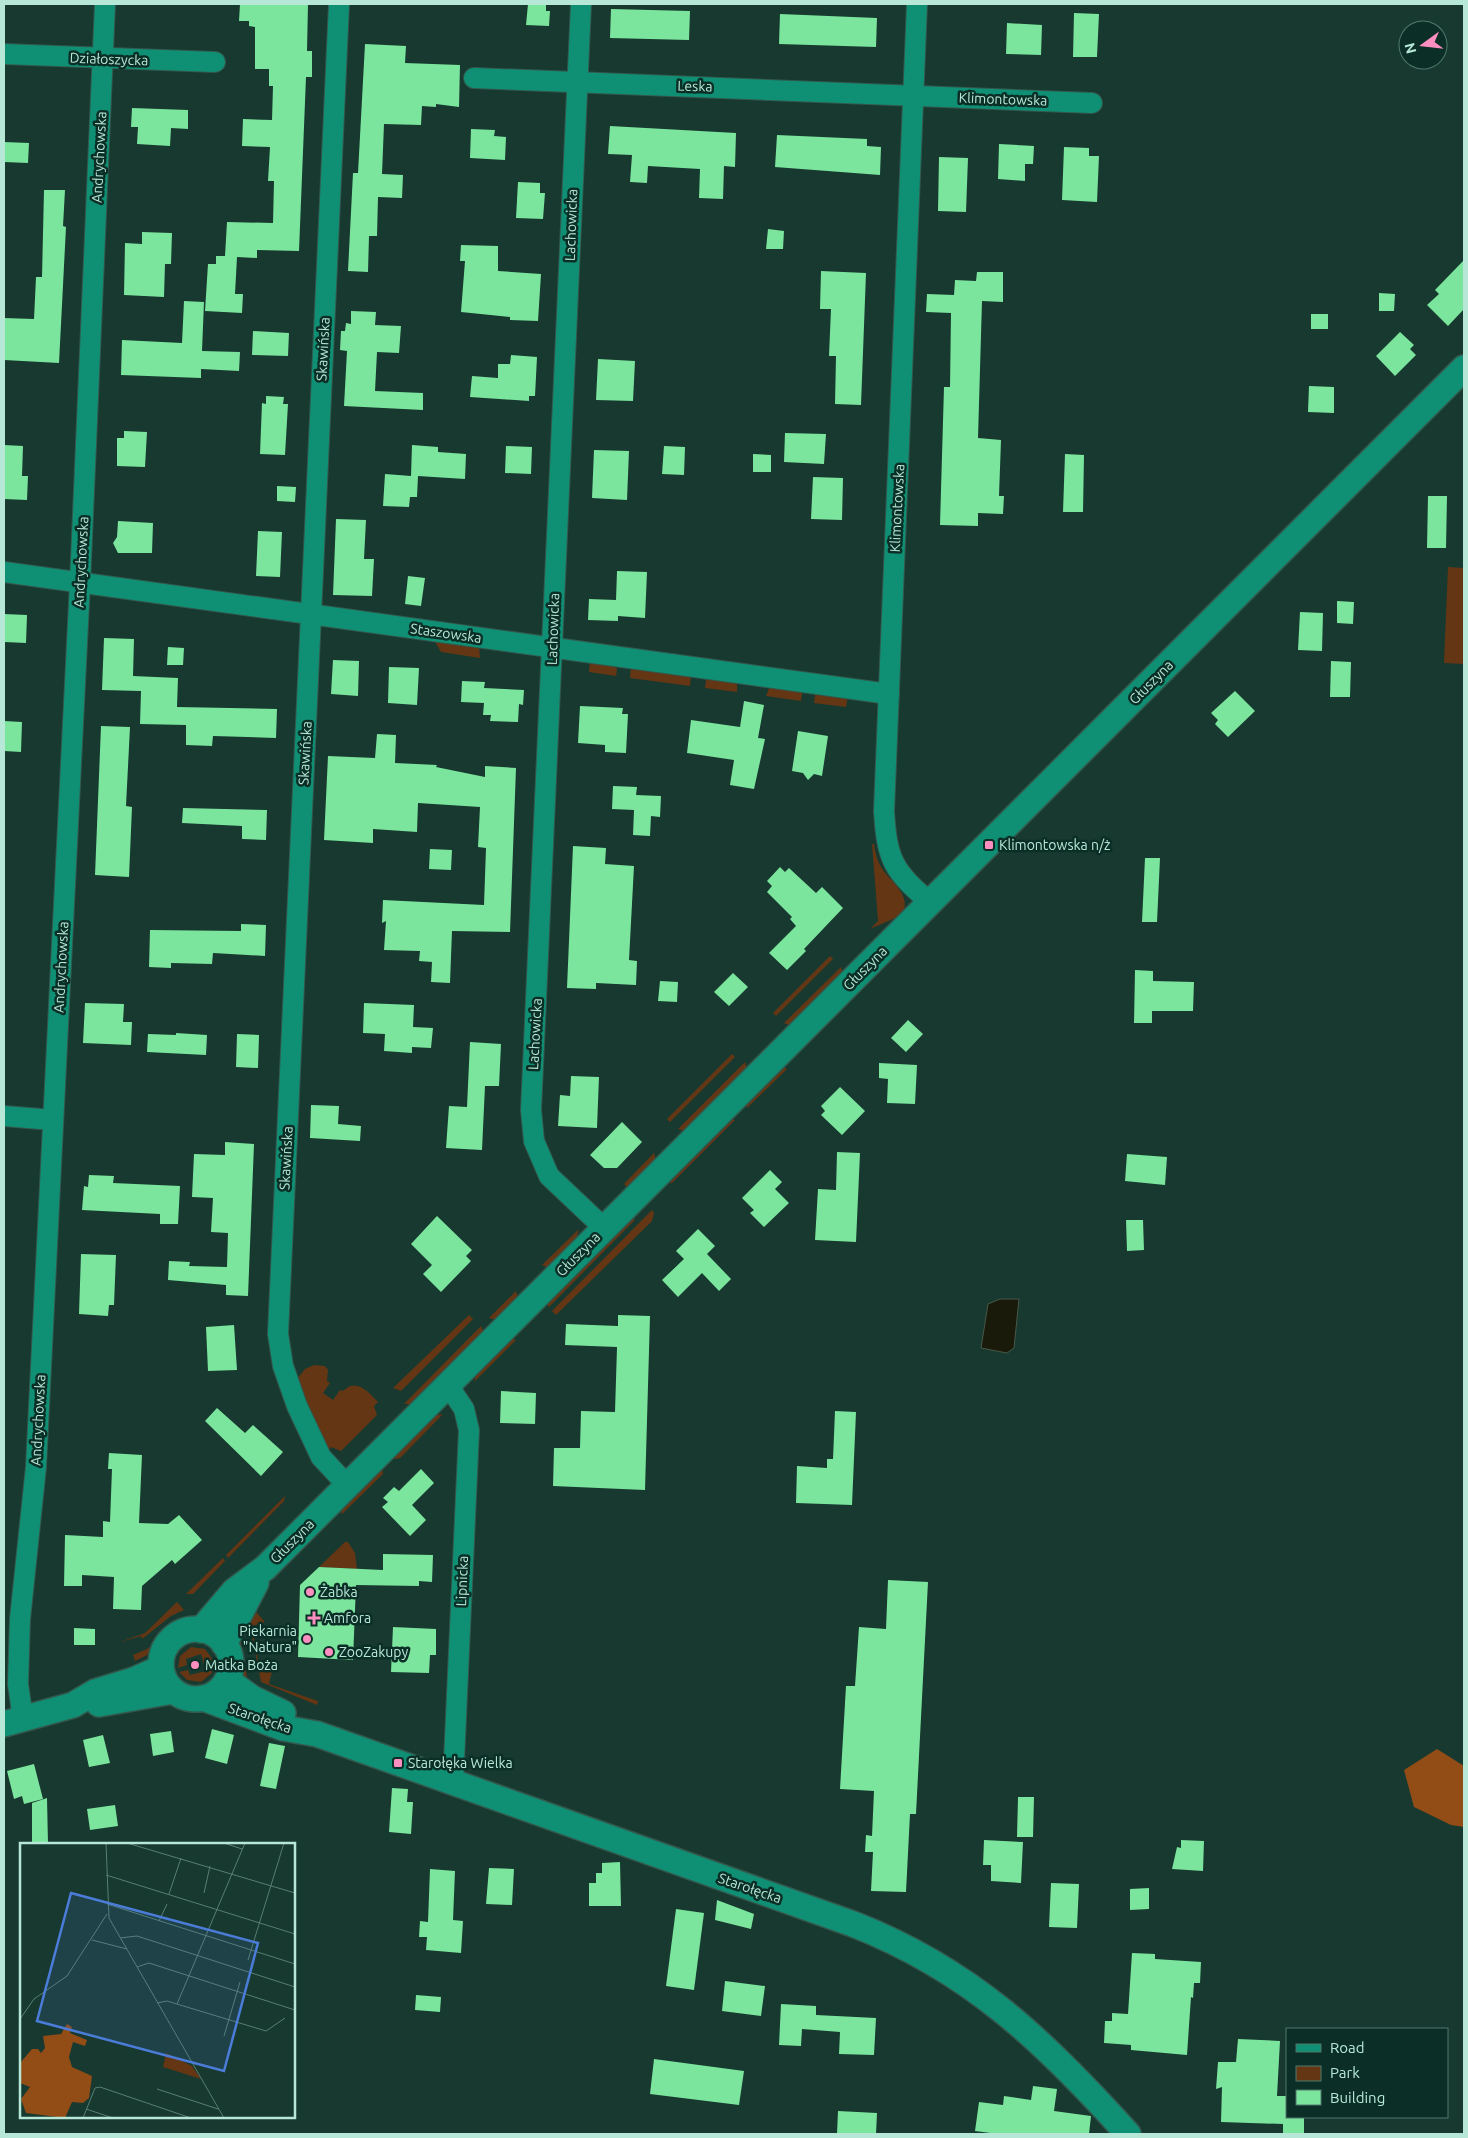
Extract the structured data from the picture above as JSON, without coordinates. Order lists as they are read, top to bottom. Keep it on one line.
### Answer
{"streets":{"street":["Działoszycka","Leska","Klimontowska","Andrychowska","Lachowicka","Skawińska","Staszowska","Głuszyna","Lipnicka","Starołęcka"]},"crossings":[["Działoszycka","Andrychowska"],["Leska","Klimontowska"],["Leska","Lachowicka"],["Klimontowska","Staszowska"],["Klimontowska","Głuszyna"],["Andrychowska","Staszowska"],["Lachowicka","Staszowska"],["Lachowicka","Głuszyna"],["Skawińska","Staszowska"],["Skawińska","Głuszyna"],["Głuszyna","Lipnicka"],["Głuszyna","Starołęcka"],["Lipnicka","Starołęcka"]],"places":{"transit":["Klimontowska n/ż","Starołęka Wielka"],"other":["Żabka","Piekarnia \"Natura\"","ZooZakupy","Matka Boża"],"health":["Amfora"]},"legend":["Road","Park","Building"],"north":"left"}
